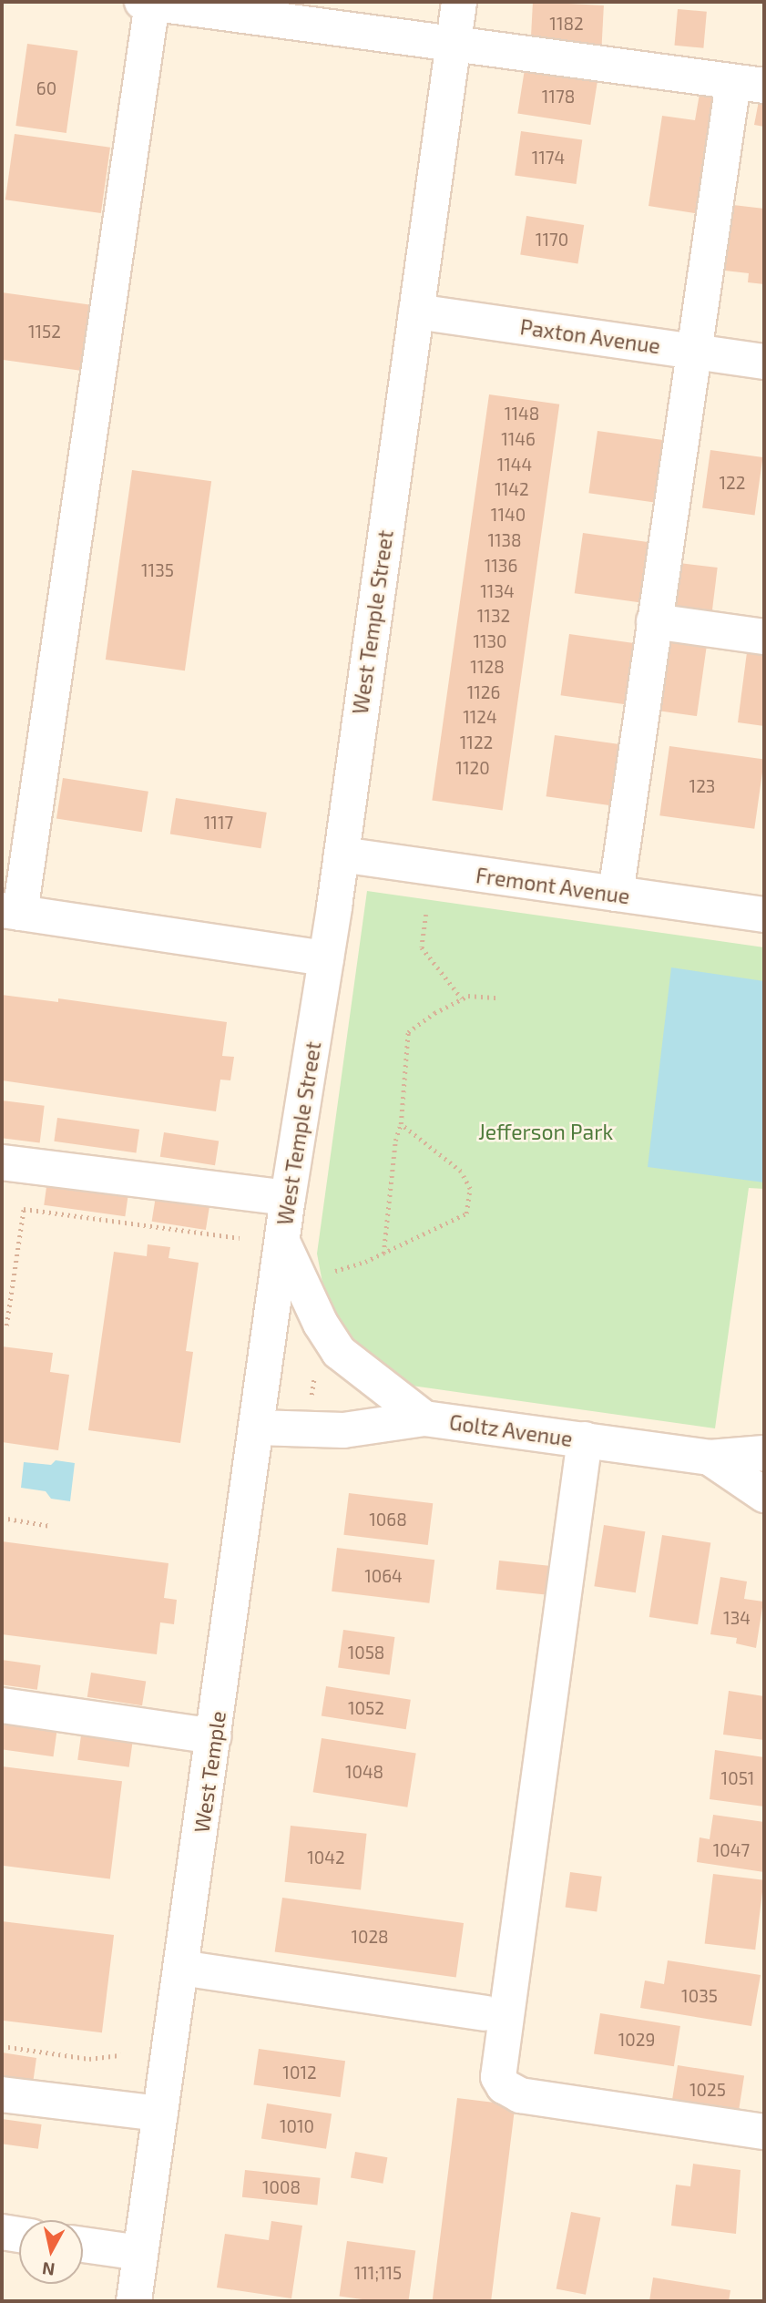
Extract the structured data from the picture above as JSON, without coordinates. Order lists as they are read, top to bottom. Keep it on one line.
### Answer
{"streets":{"street":["Paxton Avenue","West Temple Street","Fremont Avenue","Goltz Avenue","West Temple"]},"crossings":[["Paxton Avenue","West Temple Street"],["West Temple Street","Fremont Avenue"],["West Temple Street","West Temple"],["Goltz Avenue","West Temple"]],"parks":["Jefferson Park"],"house_numbers":["1182","60","1178","1174","1170","1152","1148","1146","1144","122","1142","1140","1138","1136","1135","1134","1132","1130","1128","1126","1124","1122","1120","123","1117","1068","1064","134","1058","1052","1048","1051","1047","1042","1028","1035","1029","1012","1025","1010","1008","111;115"],"north":"bottom"}
